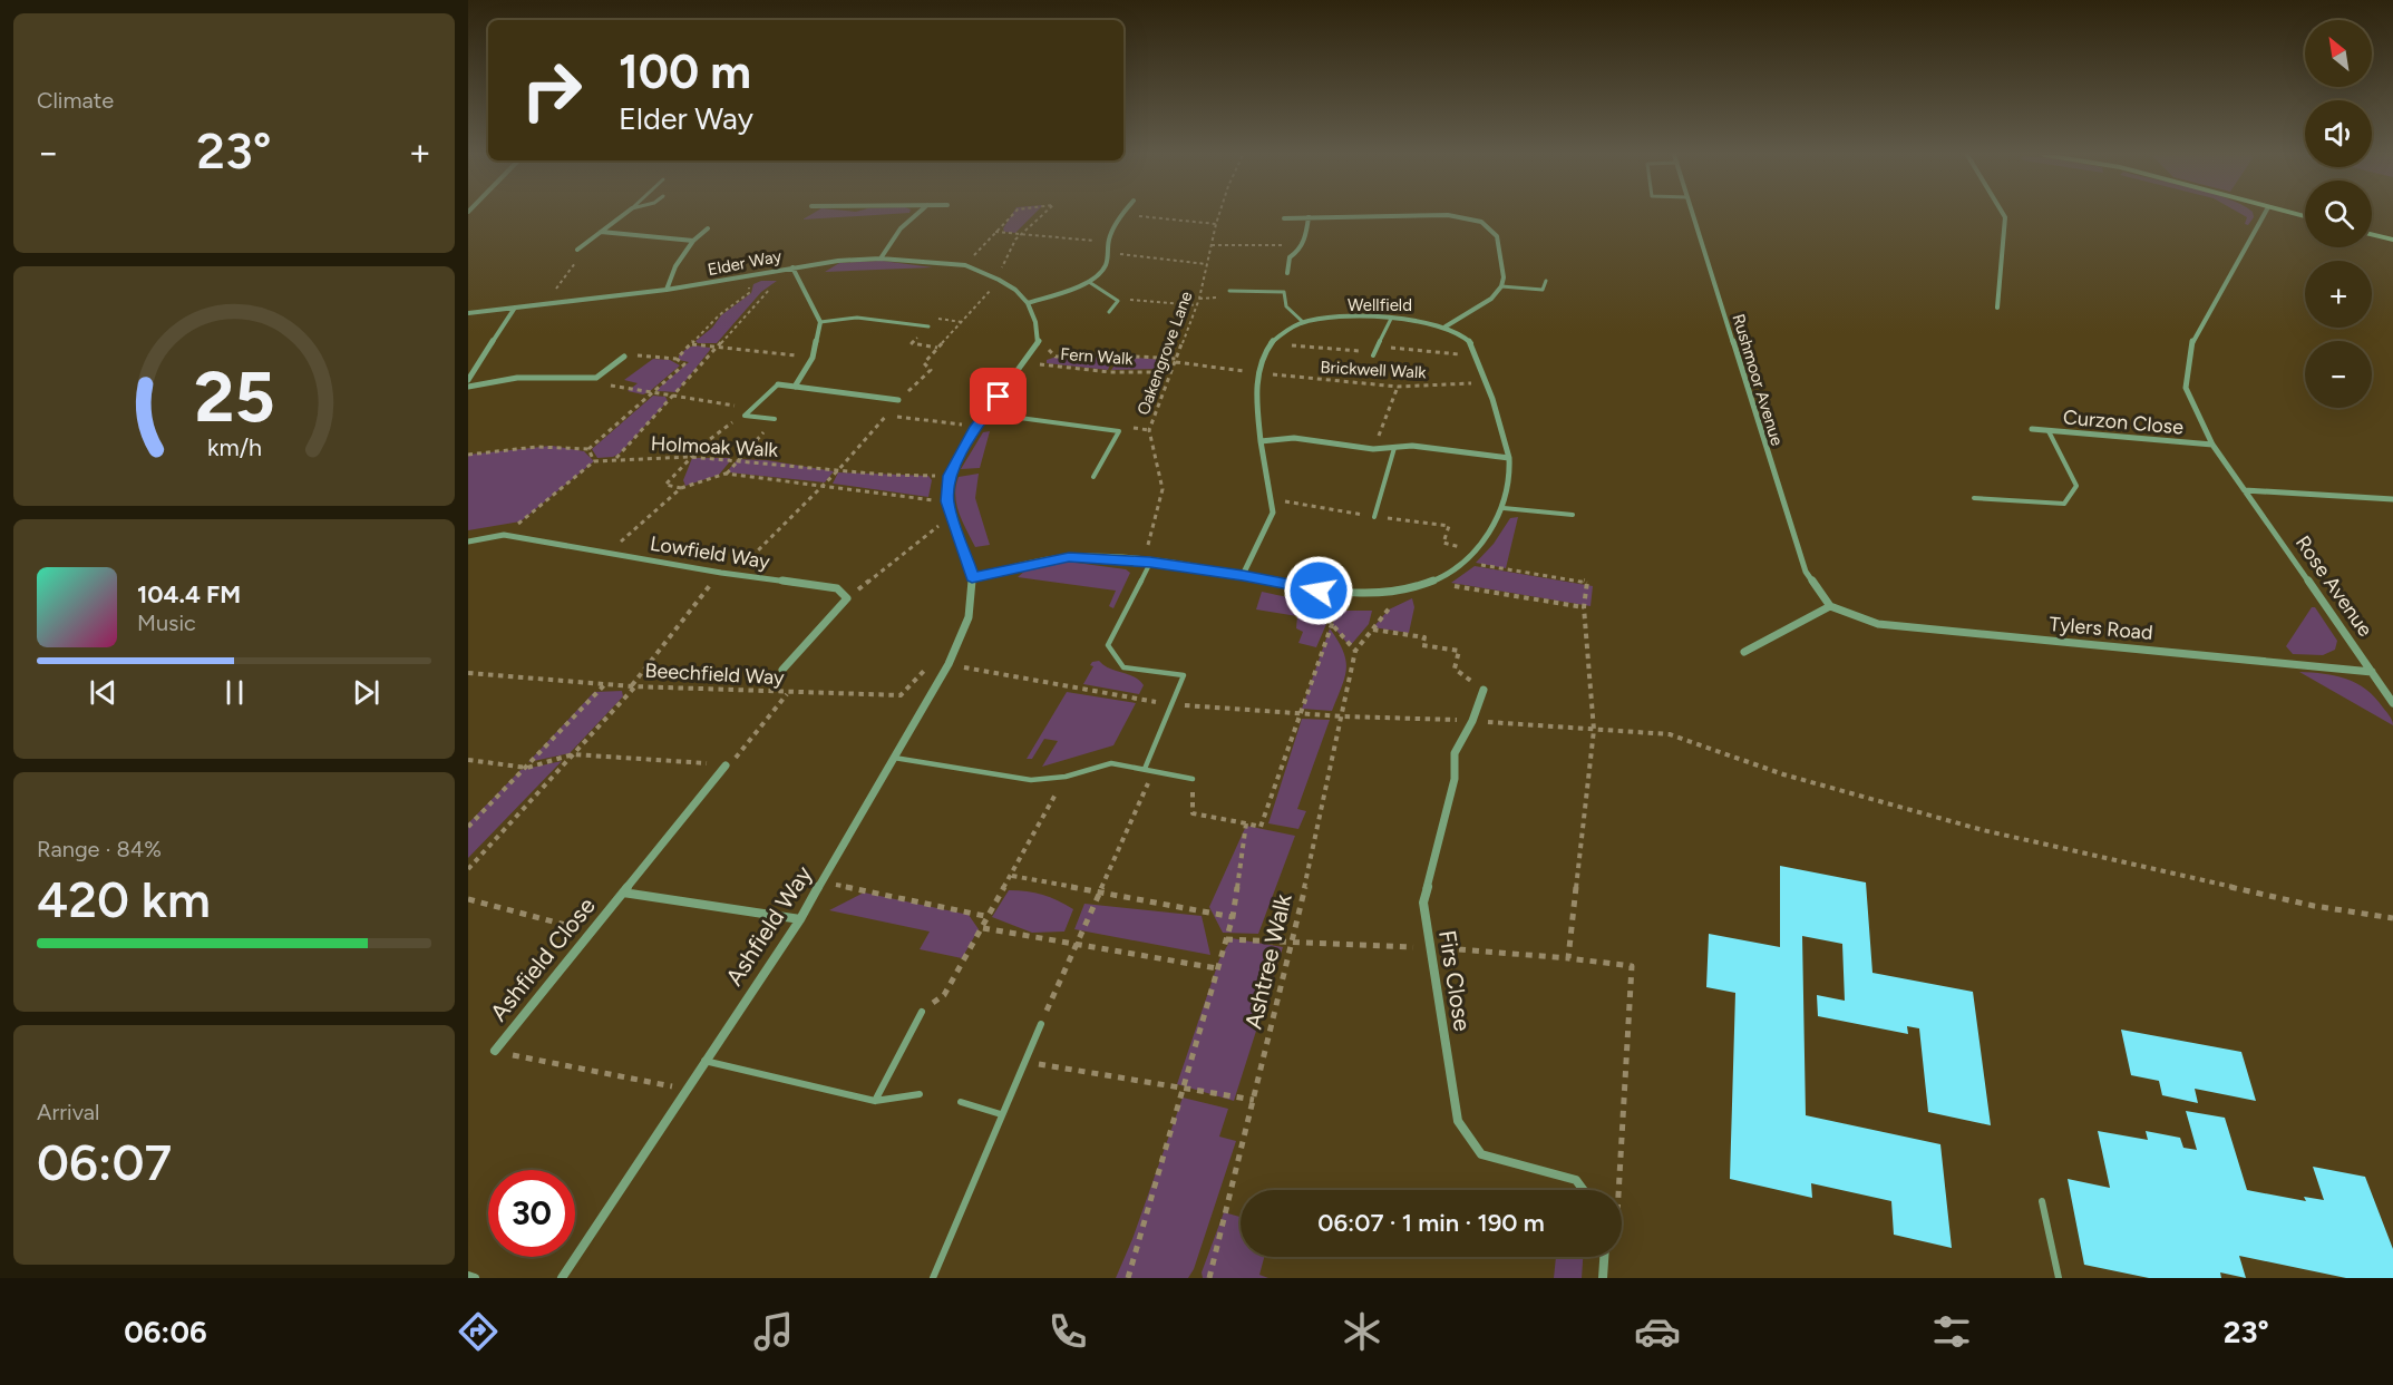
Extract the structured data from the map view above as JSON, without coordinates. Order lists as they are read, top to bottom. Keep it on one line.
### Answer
{"streets":{"street":["Elder Way","Wellfield","Rushmoor Avenue","Curzon Close","Lowfield Way","Rose Avenue","Tylers Road","Ashfield Way","Ashfield Close","Firs Close"],"path":["Oakengrove Lane","Fern Walk","Brickwell Walk","Holmoak Walk","Beechfield Way","Ashtree Walk"]},"crossings":[["Wellfield","Oakengrove Lane"],["Wellfield","Fern Walk"],["Wellfield","Brickwell Walk"],["Wellfield","Ashfield Way"],["Wellfield","Ashtree Walk"],["Oakengrove Lane","Fern Walk"],["Fern Walk","Brickwell Walk"],["Rushmoor Avenue","Tylers Road"],["Curzon Close","Rose Avenue"],["Rose Avenue","Tylers Road"],["Beechfield Way","Ashfield Way"],["Ashfield Way","Ashfield Close"]],"north":"top left","page":{"tile":["Climate",["Range · 84%","420 km"],["Arrival","06:07"]],"map_buttons":["+","−"],"turn":["100 m","Elder Way"],"heat":["−","23°","+"],"song":["104.4 FM","Music"],"limit":"30","trip":"06:07 · 1 min · 190 m","tabs":["06:06","23°"],"gauge":["25","km/h"]}}
